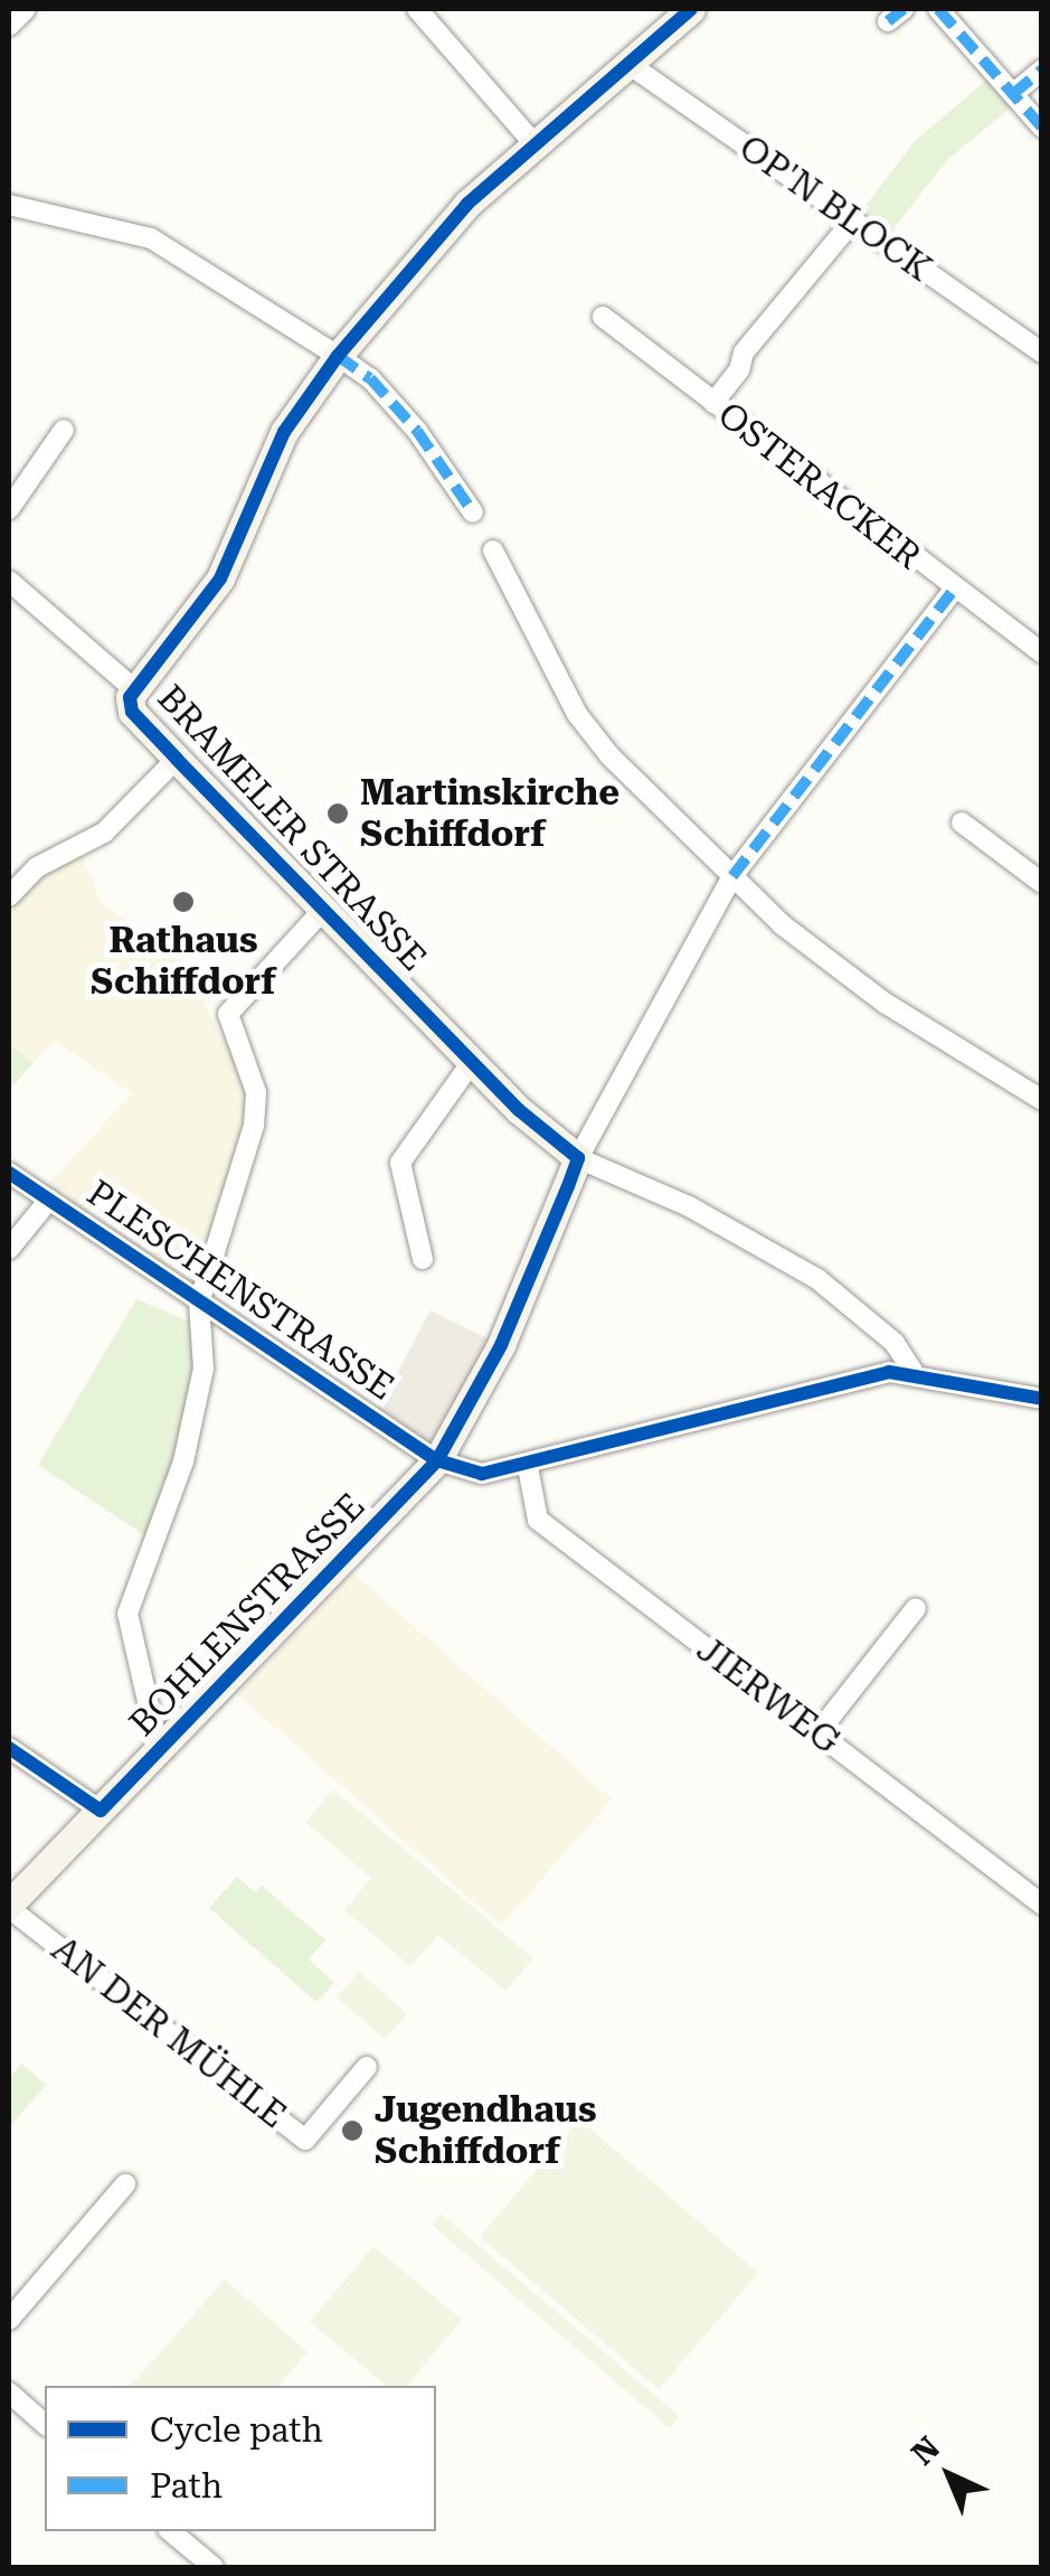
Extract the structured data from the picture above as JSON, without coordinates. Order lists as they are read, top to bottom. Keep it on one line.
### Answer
{"streets":{"street":["OP'N BLOCK","OSTERACKER","BRAMELER STRASSE","PLESCHENSTRASSE","BOHLENSTRASSE","JIERWEG","AN DER MÜHLE"]},"crossings":[["OP'N BLOCK","BRAMELER STRASSE"],["PLESCHENSTRASSE","BOHLENSTRASSE"],["PLESCHENSTRASSE","JIERWEG"],["BOHLENSTRASSE","AN DER MÜHLE"]],"places":["Martinskirche Schiffdorf","Rathaus Schiffdorf","Jugendhaus Schiffdorf"],"legend":["Cycle path","Path"],"north":"top left"}
